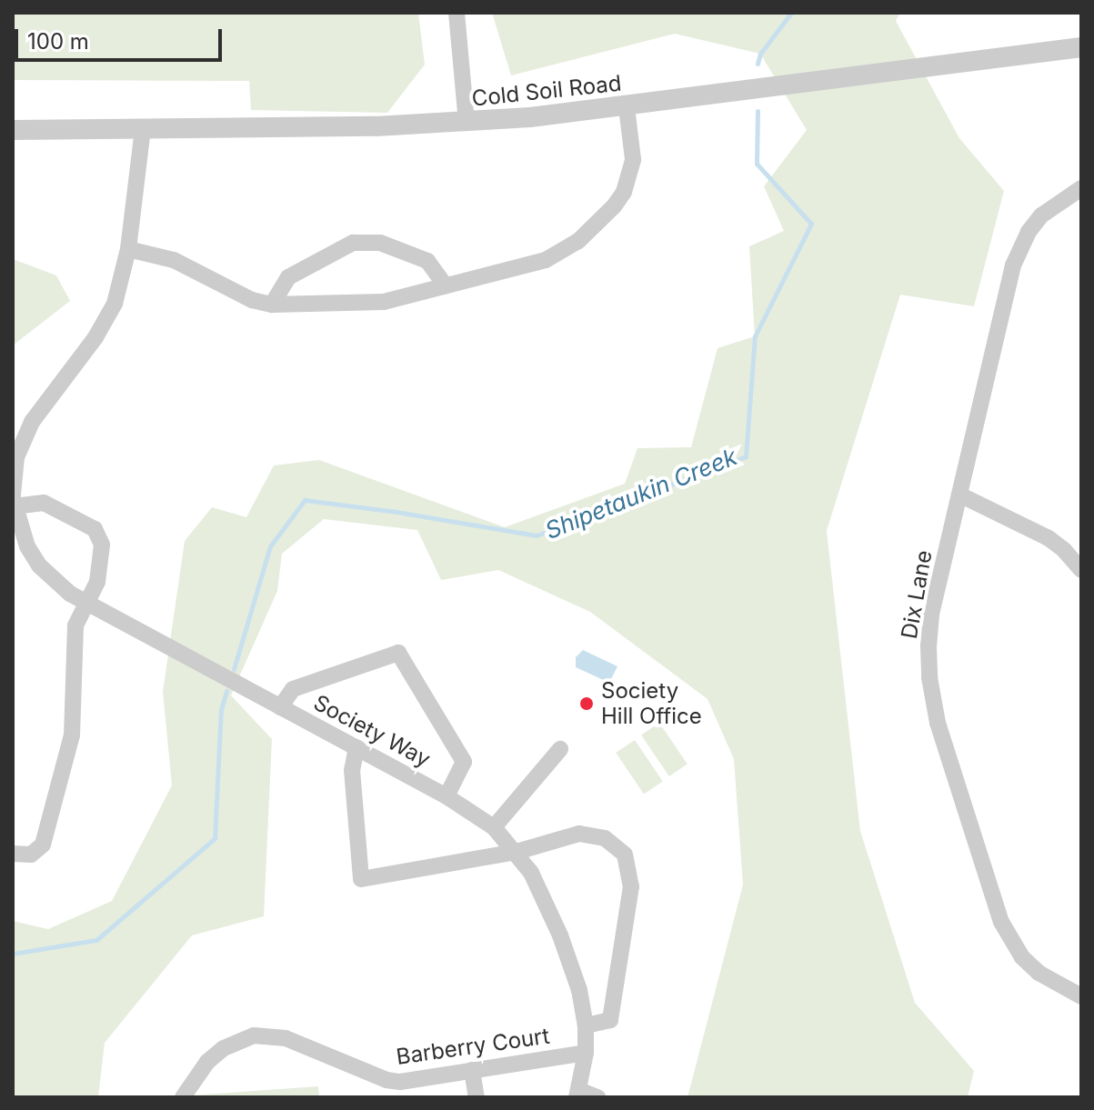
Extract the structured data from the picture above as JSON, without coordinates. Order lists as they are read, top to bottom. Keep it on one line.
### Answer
{"streets":{"street":["Cold Soil Road","Dix Lane","Society Way","Barberry Court"]},"crossings":[["Cold Soil Road","Society Way"],["Society Way","Barberry Court"]],"water":["Shipetaukin Creek"],"places":["Society Hill Office"],"scale_bar":"100 m"}
